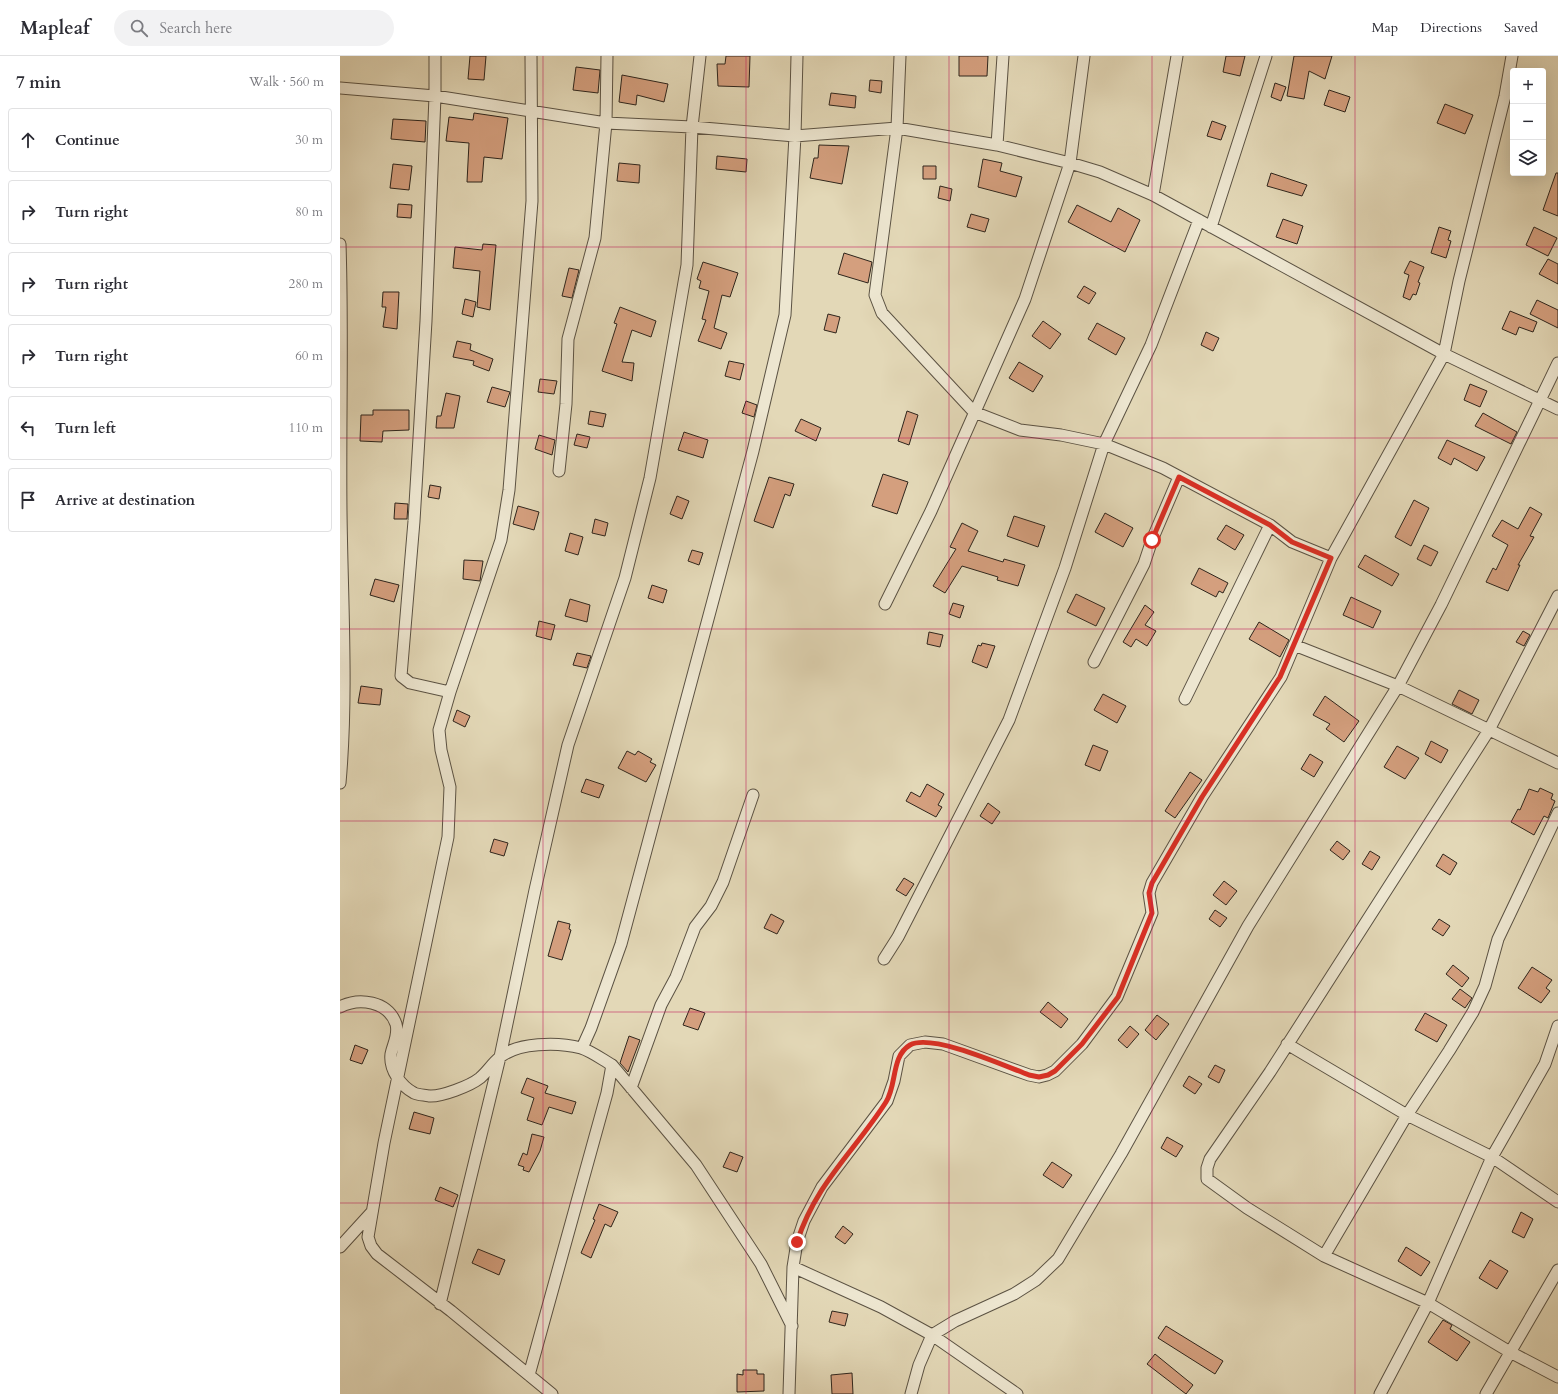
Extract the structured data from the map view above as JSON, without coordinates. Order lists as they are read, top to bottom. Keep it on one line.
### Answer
{"page":{"header":"Mapleaf","search":"Search here","nav":["Map","Directions","Saved"],"heading":["7 min","Walk · 560 m"],"map_buttons":["+","−"],"list":[["Continue","30 m"],["Turn right","80 m"],["Turn right","280 m"],["Turn right","60 m"],["Turn left","110 m"],"Arrive at destination"]}}
